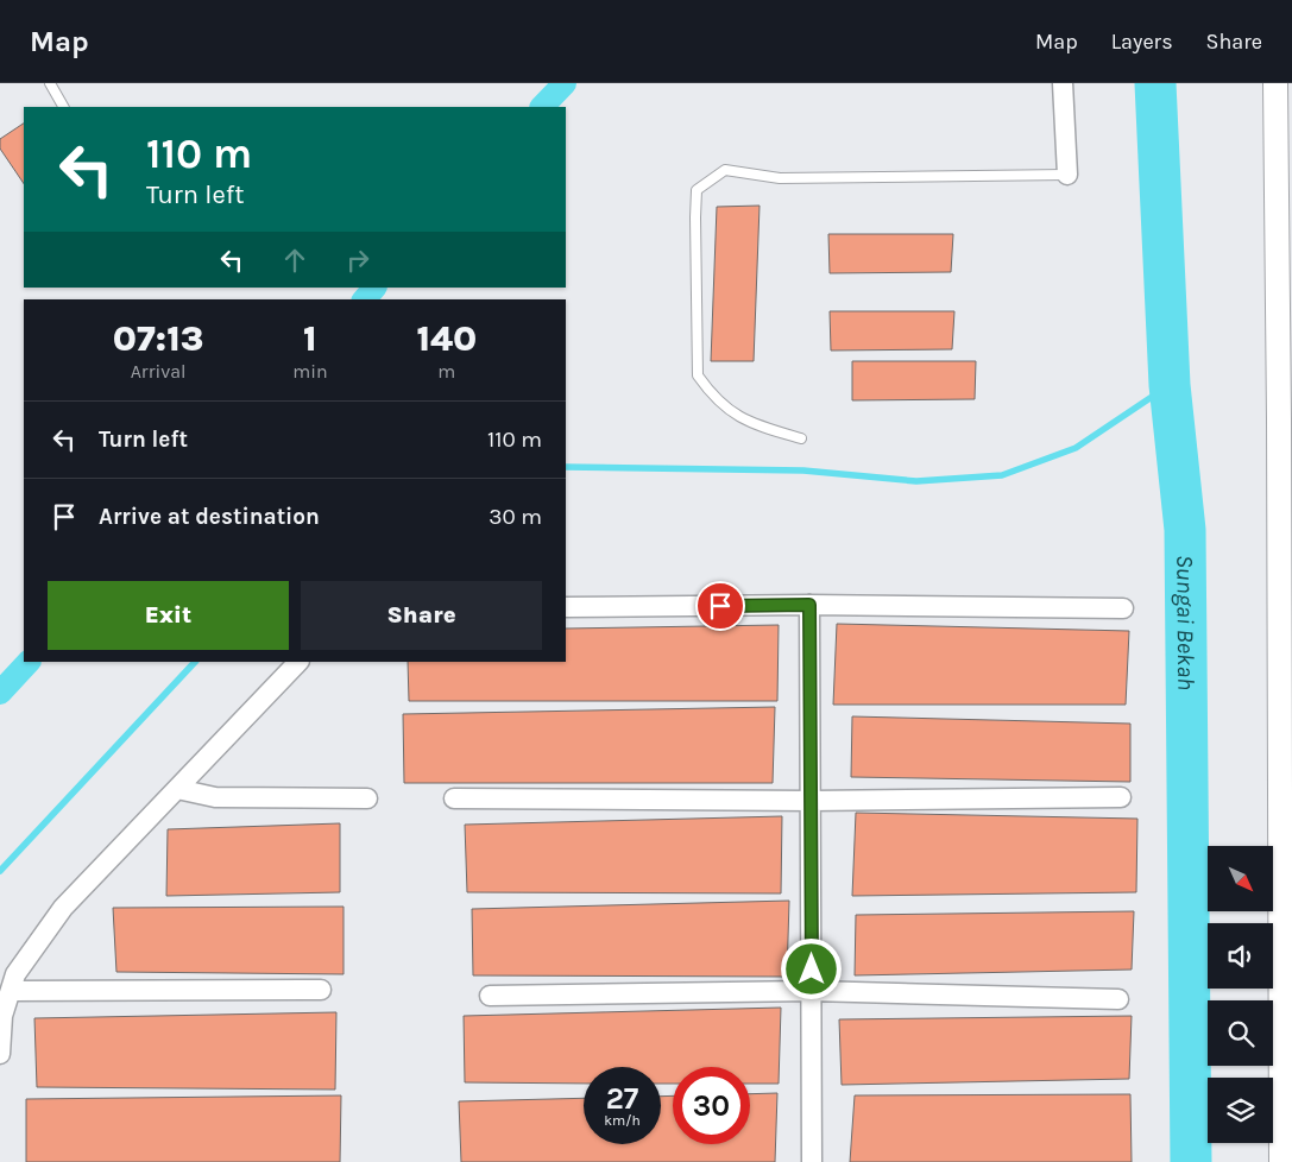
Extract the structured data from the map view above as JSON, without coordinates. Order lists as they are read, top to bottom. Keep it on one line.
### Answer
{"water":["Sungai Bekah"],"north":"bottom right","page":{"header":"Map","nav":["Map","Layers","Share"],"turn":["110 m","Turn left"],"eta":["07:13","Arrival","1","min","140","m"],"list":[{"name":"Turn left","value":"110 m"},{"name":"Arrive at destination","value":"30 m"}],"buttons":["Exit","Share"],"speed":"27 km/h","limit":"30"}}
